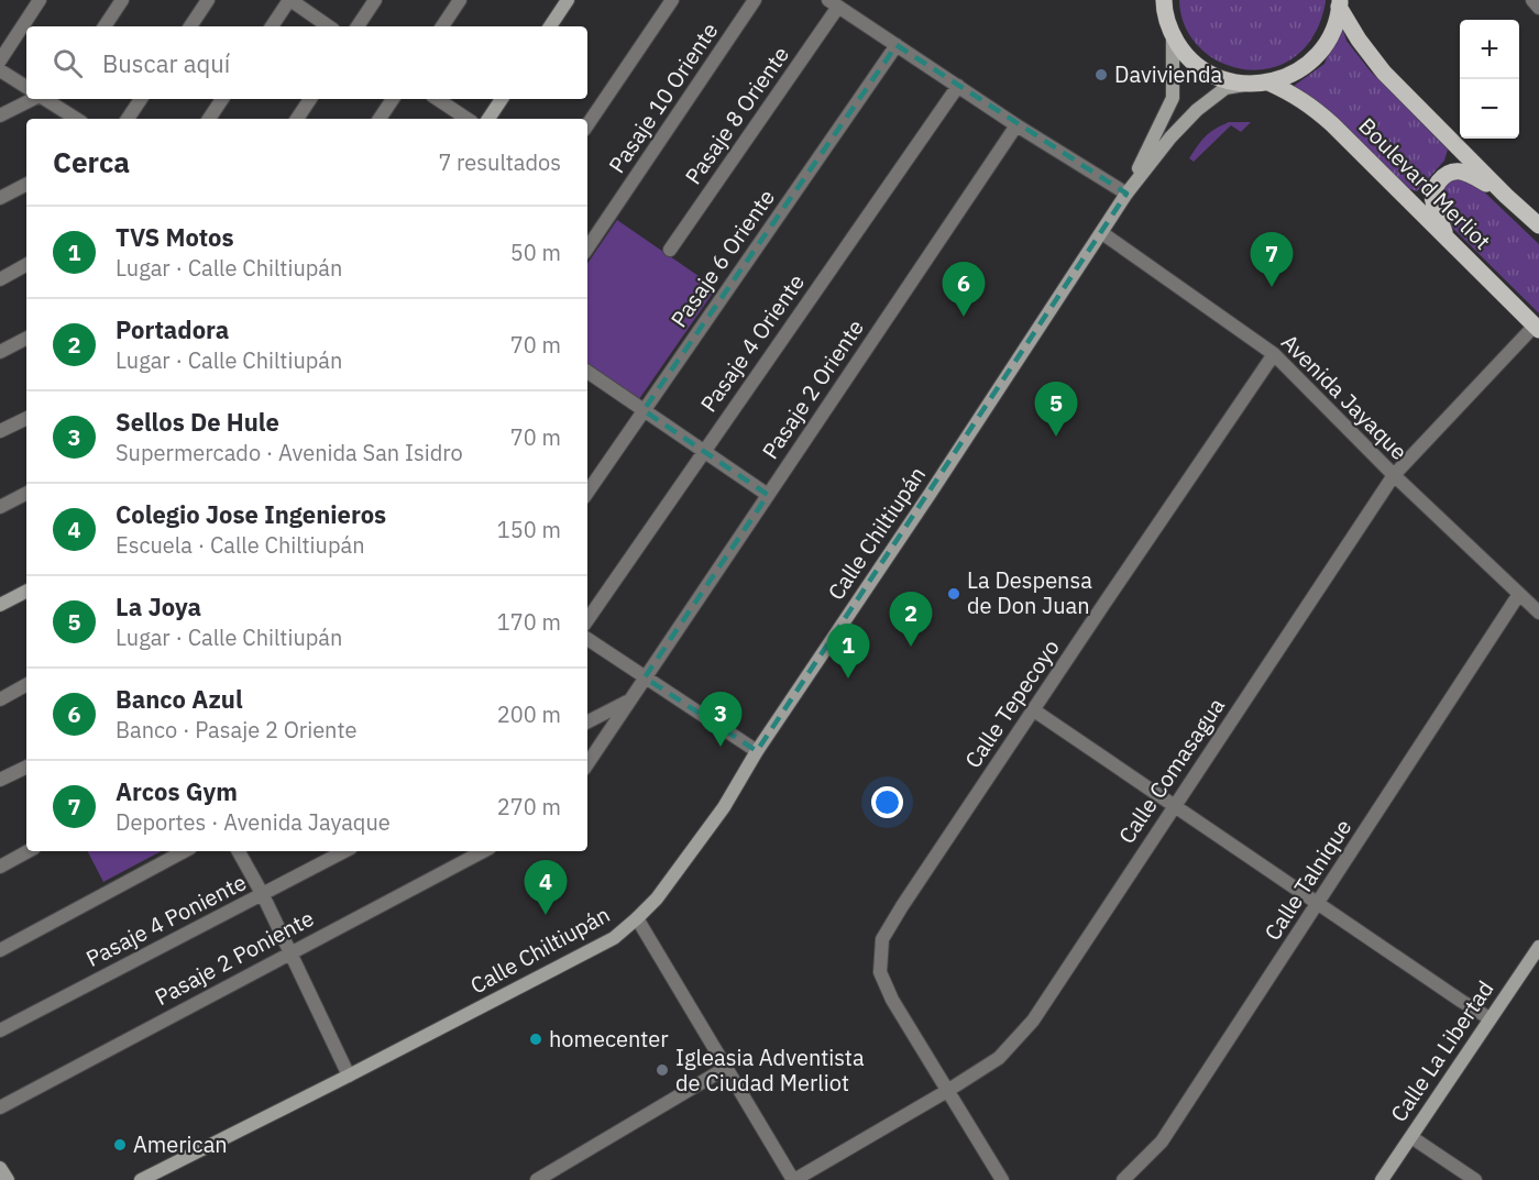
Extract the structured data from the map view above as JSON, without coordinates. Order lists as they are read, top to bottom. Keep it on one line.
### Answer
{"streets":{"main road":["Boulevard Merliot","Calle Chiltiupán","Calle La Libertad"],"street":["Pasaje 10 Oriente","Pasaje 8 Oriente","Pasaje 6 Oriente","Pasaje 4 Oriente","Pasaje 2 Oriente","Avenida Jayaque","Calle Tepecoyo","Calle Comasagua","Calle Talnique","Pasaje 4 Poniente","Pasaje 2 Poniente"]},"crossings":[["Boulevard Merliot","Calle Comasagua"],["Avenida Jayaque","Calle Chiltiupán"],["Avenida Jayaque","Calle Tepecoyo"],["Avenida Jayaque","Calle Comasagua"],["Avenida Jayaque","Calle Talnique"],["Calle Tepecoyo","Calle Comasagua"]],"places":["Davivienda","La Despensa de Don Juan","homecenter","Igleasia Adventista de Ciudad Merliot","American"],"page":{"map_buttons":["+","−"],"search":"Buscar aquí","heading":["Cerca","7 resultados"],"list":[{"mark":"1","name":"TVS Motos","note":"Lugar · Calle Chiltiupán","value":"50 m"},{"mark":"2","name":"Portadora","note":"Lugar · Calle Chiltiupán","value":"70 m"},{"mark":"3","name":"Sellos De Hule","note":"Supermercado · Avenida San Isidro","value":"70 m"},{"mark":"4","name":"Colegio Jose Ingenieros","note":"Escuela · Calle Chiltiupán","value":"150 m"},{"mark":"5","name":"La Joya","note":"Lugar · Calle Chiltiupán","value":"170 m"},{"mark":"6","name":"Banco Azul","note":"Banco · Pasaje 2 Oriente","value":"200 m"},{"mark":"7","name":"Arcos Gym","note":"Deportes · Avenida Jayaque","value":"270 m"}],"pins":["7","6","5","2","1","3","4"]}}
